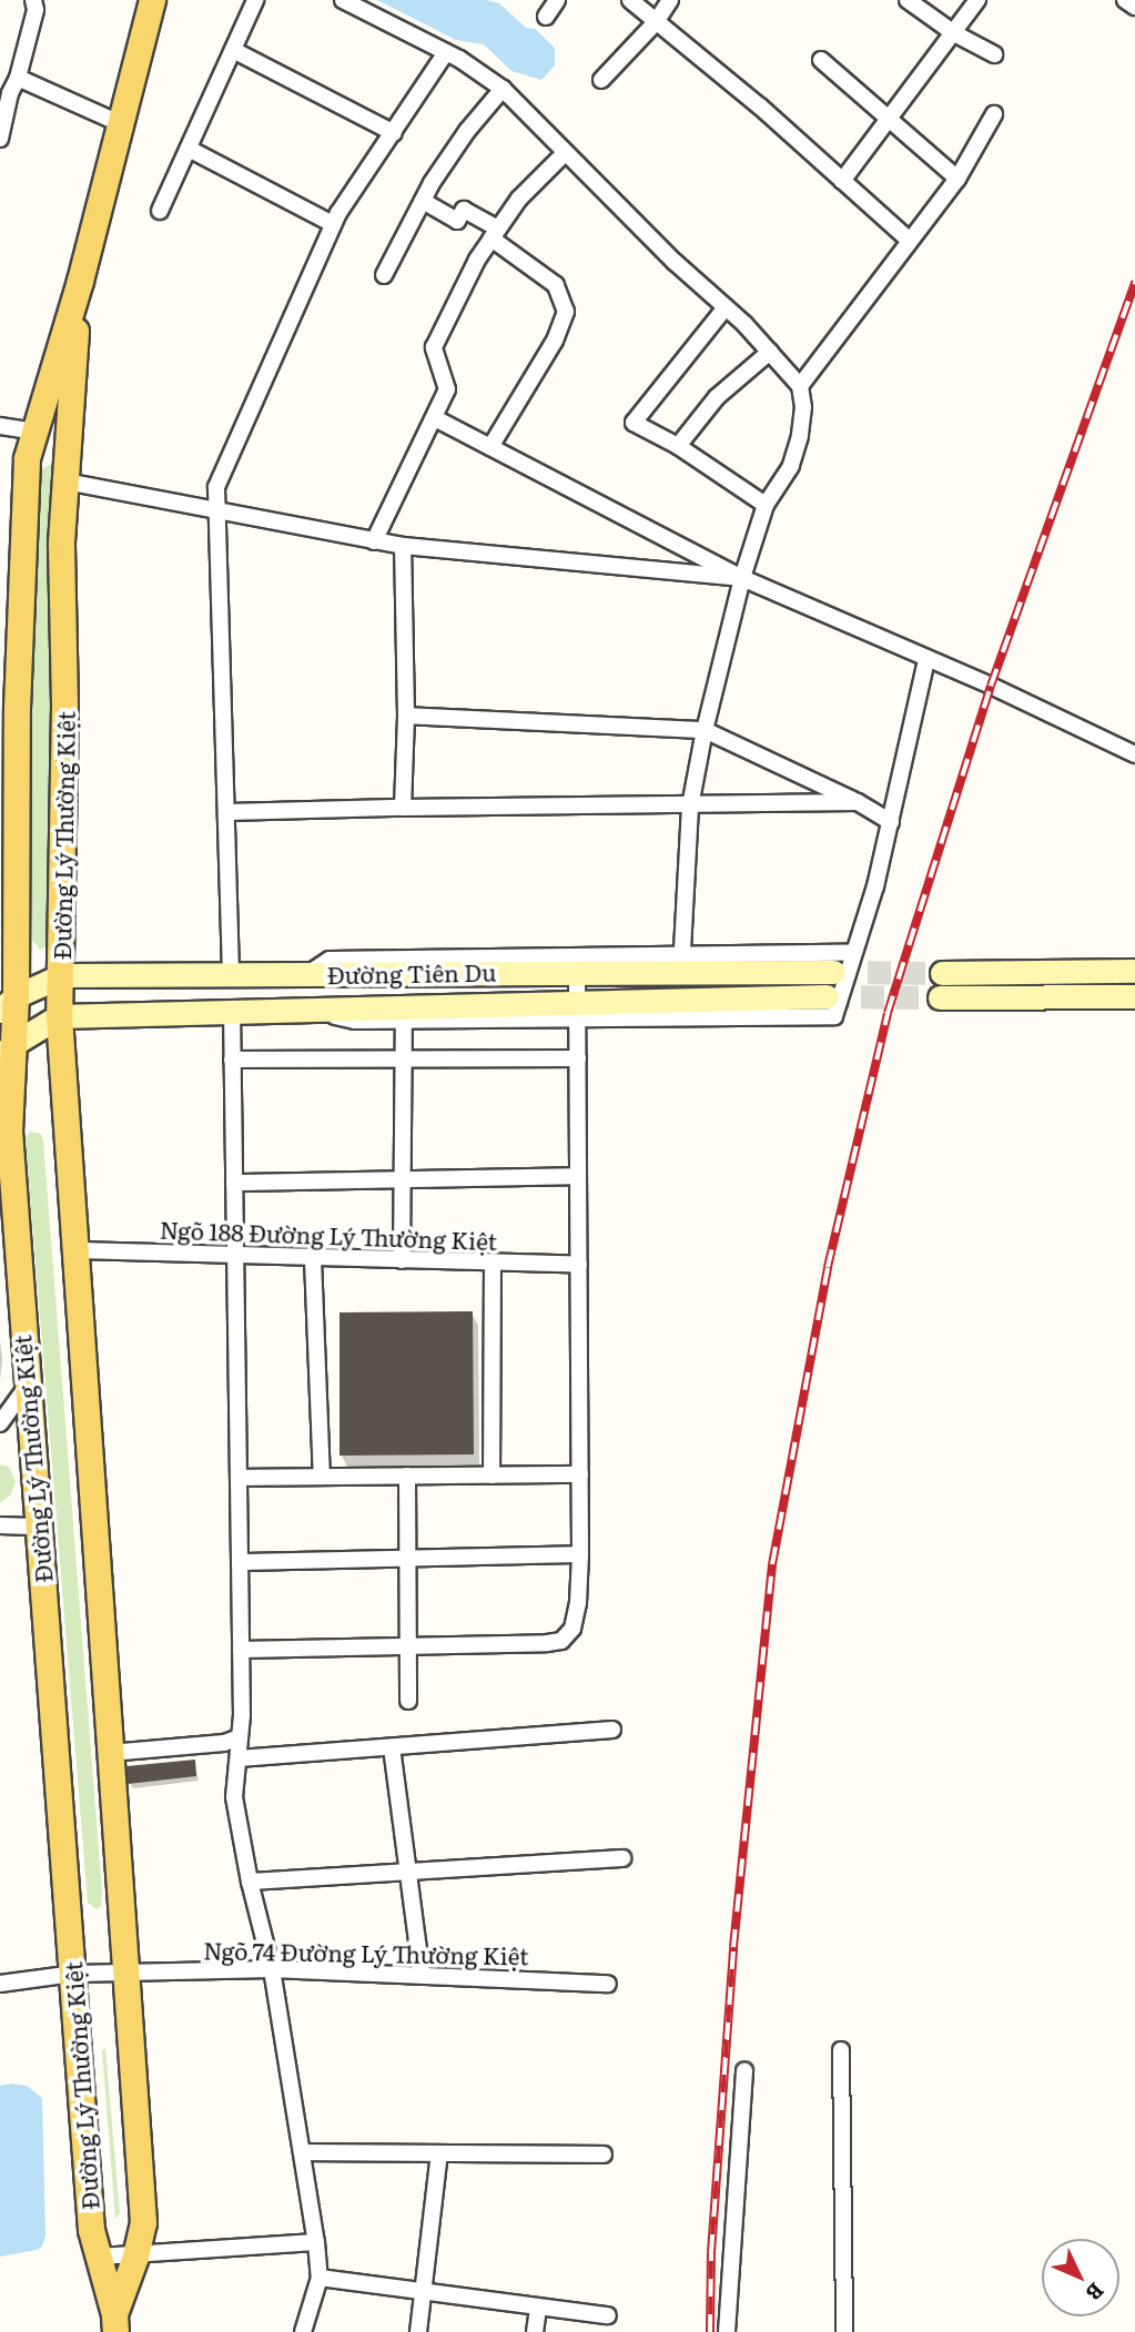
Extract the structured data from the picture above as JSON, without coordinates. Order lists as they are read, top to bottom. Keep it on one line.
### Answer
{"streets":{"main road":["Đường Lý Thường Kiệt","Đường Tiên Du"],"street":["Ngõ 188 Đường Lý Thường Kiệt","Ngõ 74 Đường Lý Thường Kiệt"]},"crossings":[["Đường Lý Thường Kiệt","Đường Tiên Du"],["Đường Lý Thường Kiệt","Ngõ 188 Đường Lý Thường Kiệt"],["Đường Lý Thường Kiệt","Ngõ 74 Đường Lý Thường Kiệt"]],"north":"bottom right"}
